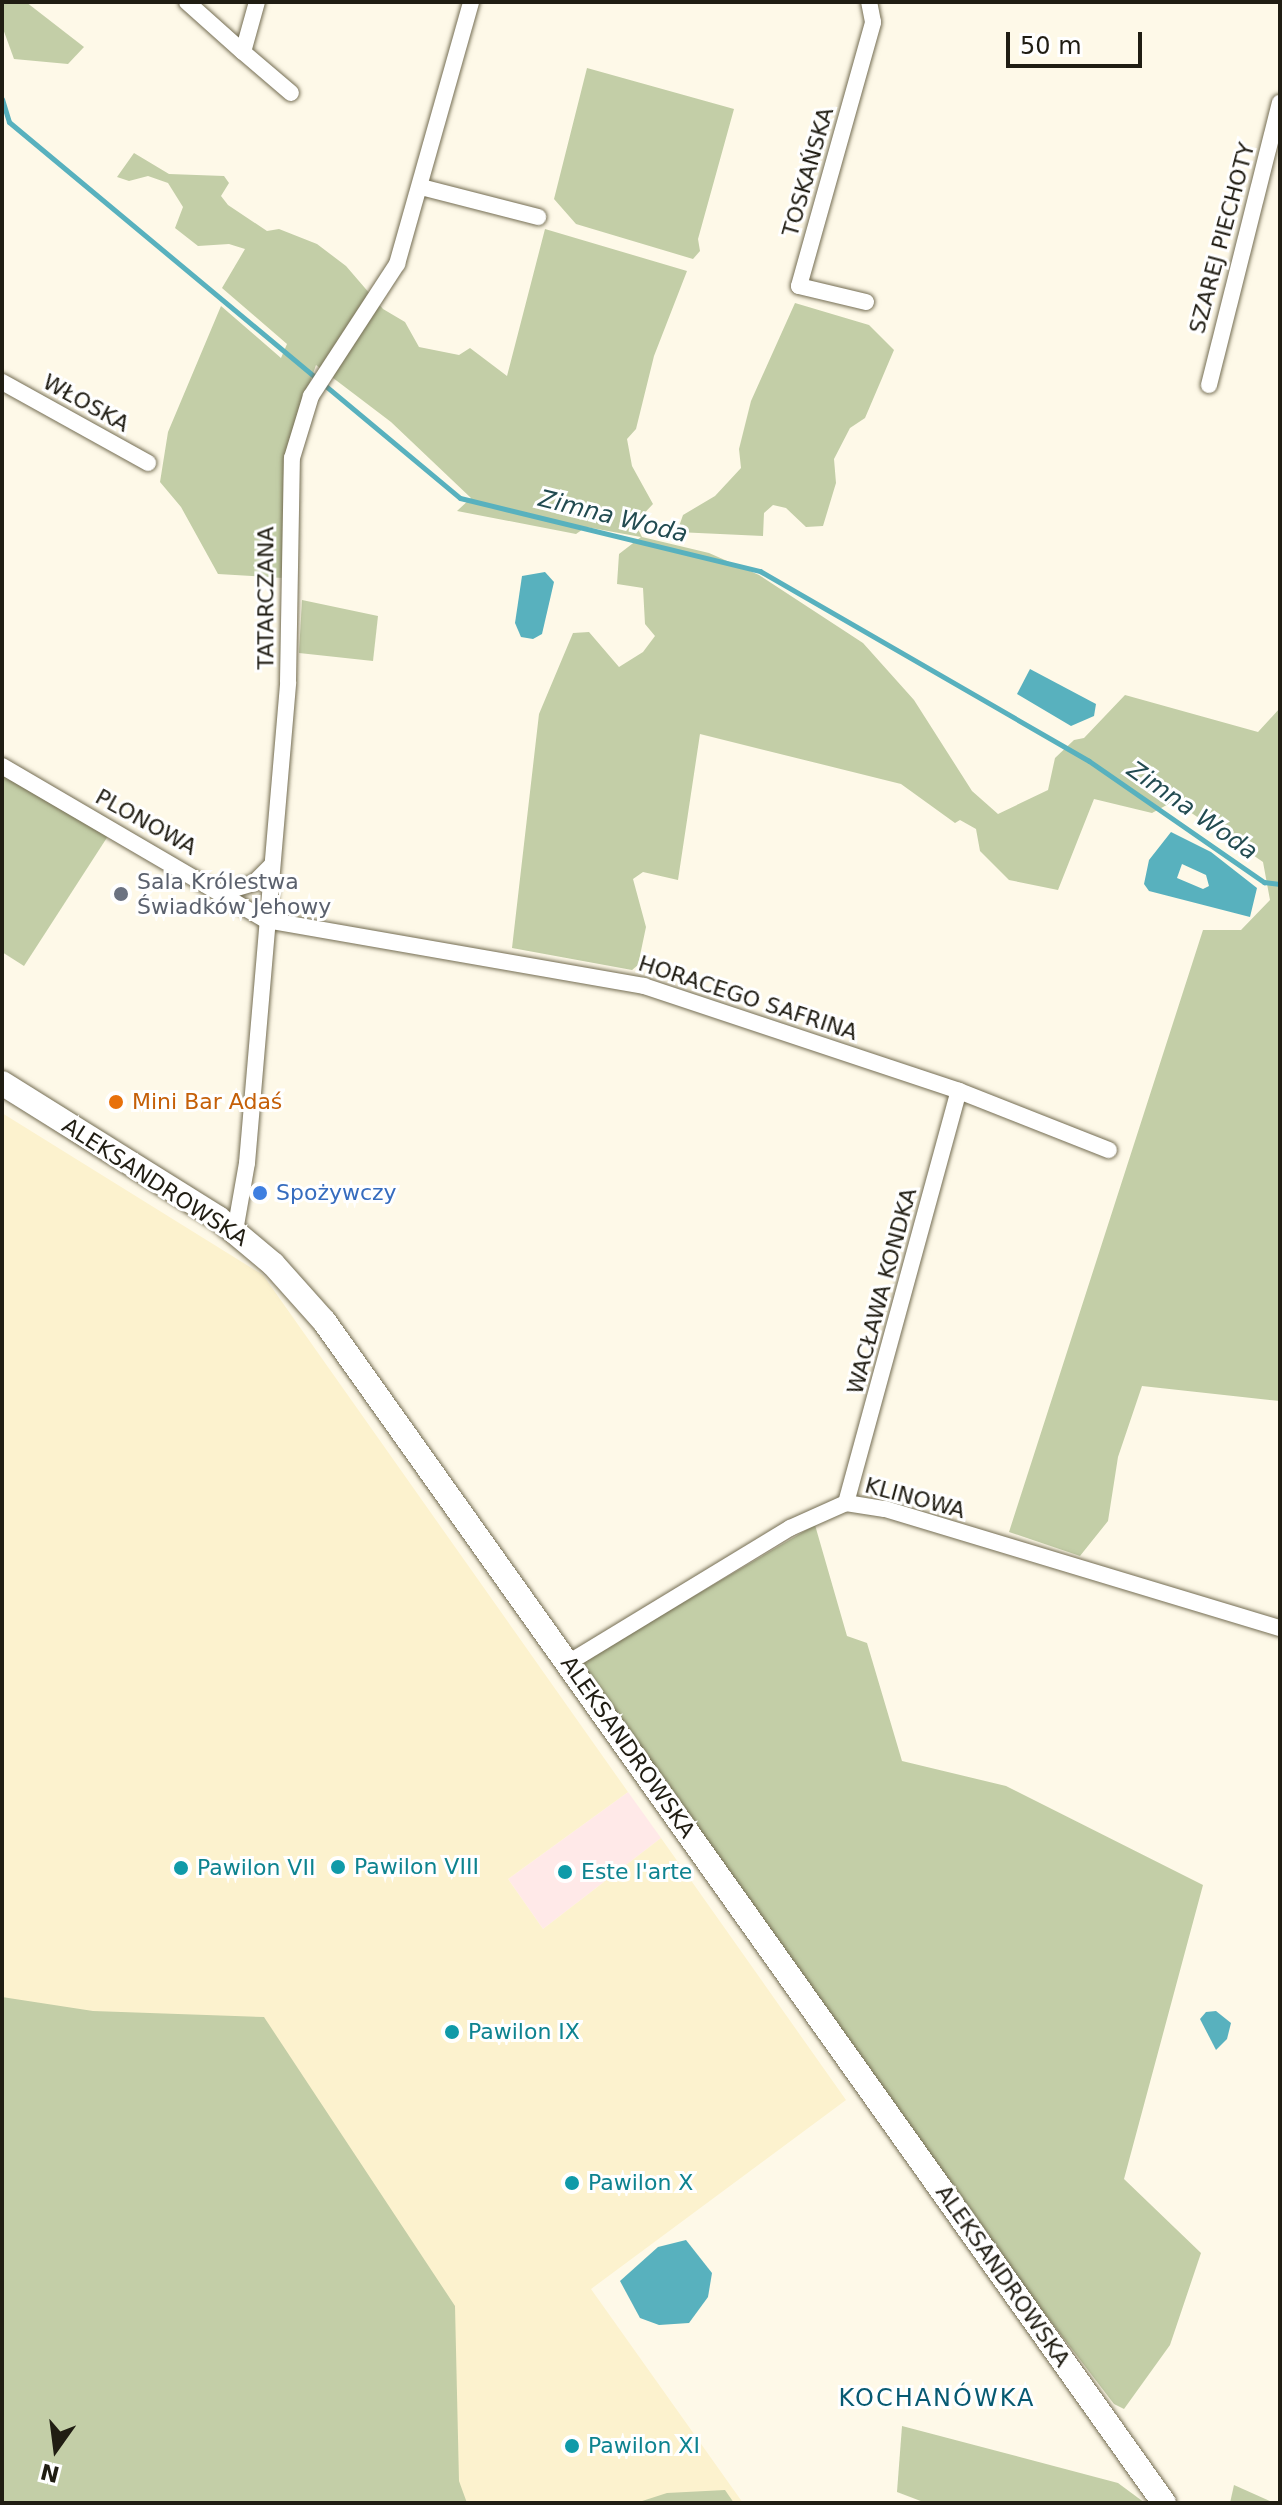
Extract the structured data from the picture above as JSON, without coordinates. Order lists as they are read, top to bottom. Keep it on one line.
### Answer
{"streets":{"main road":["ALEKSANDROWSKA"],"street":["TOSKAŃSKA","SZAREJ PIECHOTY","WŁOSKA","TATARCZANA","PLONOWA","HORACEGO SAFRINA","WACŁAWA KONDKA","KLINOWA"]},"crossings":[["TATARCZANA","PLONOWA"],["TATARCZANA","HORACEGO SAFRINA"],["TATARCZANA","ALEKSANDROWSKA"],["PLONOWA","HORACEGO SAFRINA"],["HORACEGO SAFRINA","WACŁAWA KONDKA"],["ALEKSANDROWSKA","KLINOWA"],["WACŁAWA KONDKA","KLINOWA"]],"districts":["KOCHANÓWKA"],"water":["Zimna Woda"],"places":["Sala Królestwa Świadków Jehowy","Mini Bar Adaś","Spożywczy","Pawilon VIII","Pawilon VII","Este l'arte","Pawilon IX","Pawilon X","Pawilon XI"],"scale_bar":"50 m","north":"bottom"}
